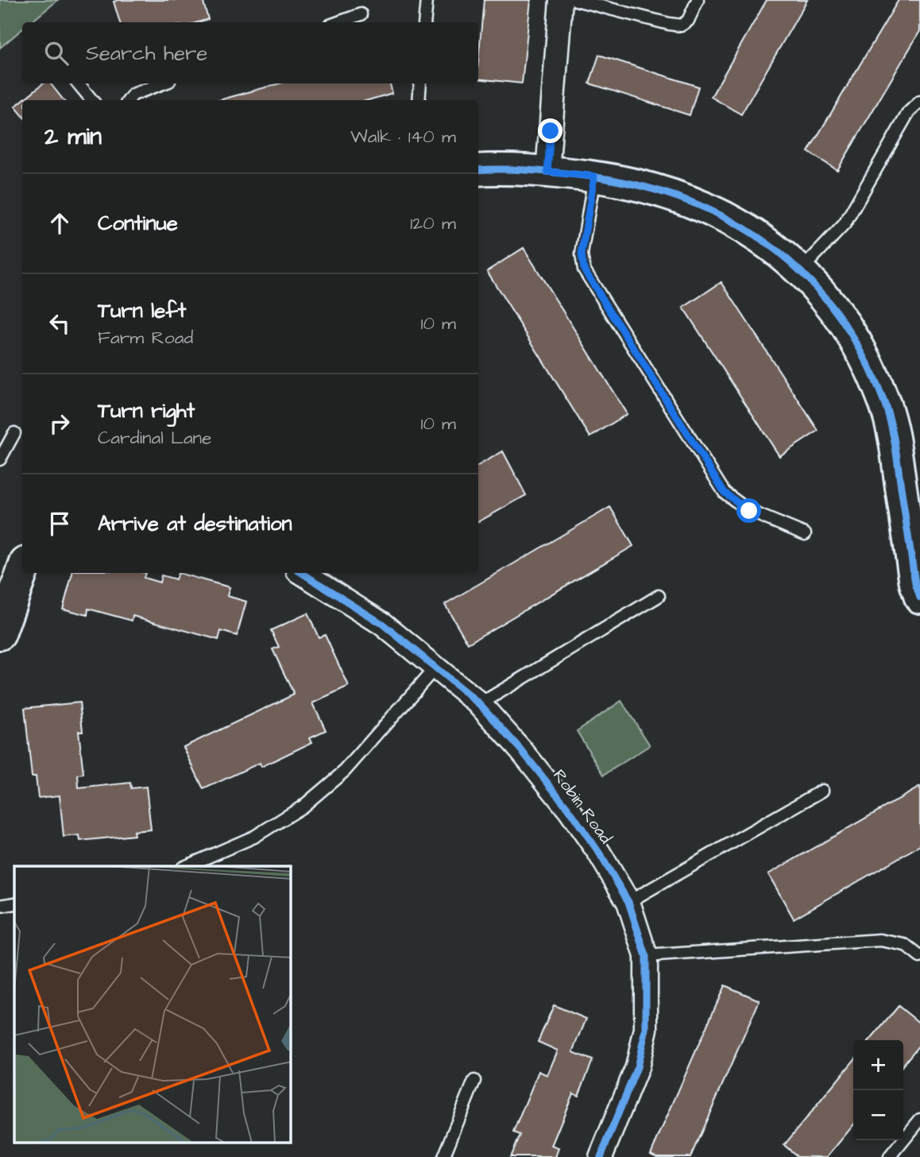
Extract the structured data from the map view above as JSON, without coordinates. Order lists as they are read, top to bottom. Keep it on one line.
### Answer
{"streets":{"street":["Robin Road"]},"page":{"search":"Search here","heading":["2 min","Walk · 140 m"],"list":[["Continue","120 m"],["Turn left","Farm Road","10 m"],["Turn right","Cardinal Lane","10 m"],"Arrive at destination"],"map_buttons":["+","−"]}}
